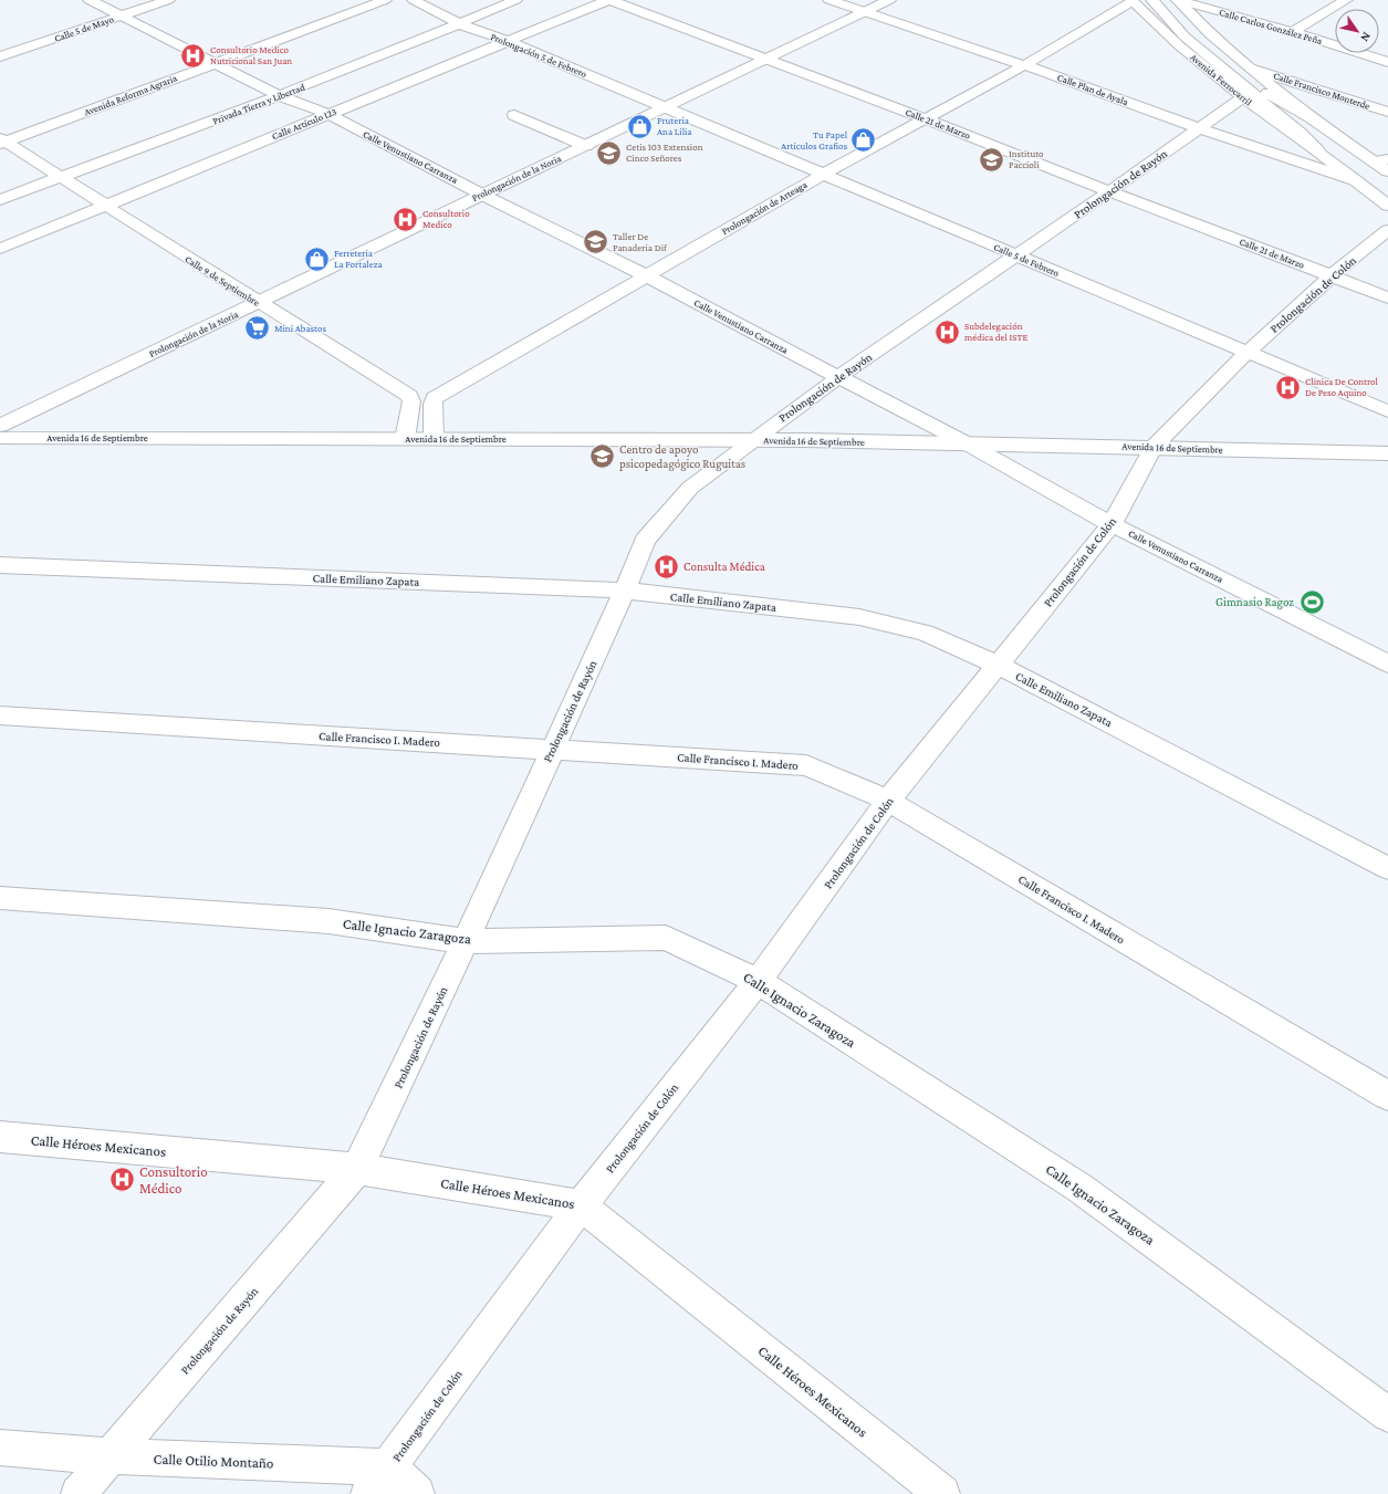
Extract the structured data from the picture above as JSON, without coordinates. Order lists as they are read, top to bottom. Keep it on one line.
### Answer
{"streets":{"street":["Calle Carlos González Peña","Calle 5 de Mayo","Prolongación 5 de Febrero","Avenida Ferrocarril","Calle Plan de Ayala","Calle Francisco Monterde","Avenida Reforma Agraria","Privada Tierra y Libertad","Calle Artículo 123","Calle 21 de Marzo","Calle Venustiano Carranza","Prolongación de la Noria","Prolongación de Rayón","Prolongación de Arteaga","Calle 5 de Febrero","Calle 9 de Septiembre","Prolongación de Colón","Avenida 16 de Septiembre","Calle Emiliano Zapata","Calle Francisco I. Madero","Calle Ignacio Zaragoza","Calle Héroes Mexicanos","Calle Otilio Montaño"]},"crossings":[["Calle Carlos González Peña","Avenida Ferrocarril"],["Calle 5 de Mayo","Calle Venustiano Carranza"],["Prolongación 5 de Febrero","Privada Tierra y Libertad"],["Prolongación 5 de Febrero","Calle Artículo 123"],["Prolongación 5 de Febrero","Prolongación de la Noria"],["Prolongación 5 de Febrero","Calle 5 de Febrero"],["Avenida Ferrocarril","Calle Plan de Ayala"],["Avenida Ferrocarril","Calle Francisco Monterde"],["Avenida Ferrocarril","Prolongación de Rayón"],["Avenida Ferrocarril","Prolongación de Arteaga"],["Calle Plan de Ayala","Prolongación de la Noria"],["Calle Plan de Ayala","Prolongación de Rayón"],["Calle Plan de Ayala","Prolongación de Arteaga"],["Avenida Reforma Agraria","Calle Venustiano Carranza"],["Avenida Reforma Agraria","Calle 9 de Septiembre"],["Privada Tierra y Libertad","Calle Venustiano Carranza"],["Privada Tierra y Libertad","Calle 9 de Septiembre"],["Calle Artículo 123","Calle 21 de Marzo"],["Calle Artículo 123","Calle Venustiano Carranza"],["Calle Artículo 123","Calle 9 de Septiembre"],["Calle 21 de Marzo","Prolongación de la Noria"],["Calle 21 de Marzo","Prolongación de Rayón"],["Calle 21 de Marzo","Prolongación de Arteaga"],["Calle 21 de Marzo","Prolongación de Colón"],["Calle Venustiano Carranza","Prolongación de la Noria"],["Calle Venustiano Carranza","Prolongación de Rayón"],["Calle Venustiano Carranza","Prolongación de Arteaga"],["Calle Venustiano Carranza","Prolongación de Colón"],["Calle Venustiano Carranza","Avenida 16 de Septiembre"],["Prolongación de la Noria","Calle 5 de Febrero"],["Prolongación de la Noria","Calle 9 de Septiembre"],["Prolongación de Rayón","Calle 5 de Febrero"],["Prolongación de Rayón","Avenida 16 de Septiembre"],["Prolongación de Rayón","Calle Emiliano Zapata"],["Prolongación de Rayón","Calle Francisco I. Madero"],["Prolongación de Rayón","Calle Ignacio Zaragoza"],["Prolongación de Rayón","Calle Héroes Mexicanos"],["Prolongación de Rayón","Calle Otilio Montaño"],["Prolongación de Arteaga","Calle 5 de Febrero"],["Prolongación de Arteaga","Avenida 16 de Septiembre"],["Calle 5 de Febrero","Prolongación de Colón"],["Calle 9 de Septiembre","Avenida 16 de Septiembre"],["Prolongación de Colón","Avenida 16 de Septiembre"],["Prolongación de Colón","Calle Emiliano Zapata"],["Prolongación de Colón","Calle Francisco I. Madero"],["Prolongación de Colón","Calle Ignacio Zaragoza"],["Prolongación de Colón","Calle Héroes Mexicanos"],["Prolongación de Colón","Calle Otilio Montaño"]],"places":{"hospital":["Consultorio Medico Nutricional San Juan","Consultorio Medico","Subdelegación médica del ISTE","Clinica De Control De Peso Aquino","Consulta Médica","Consultorio Médico"],"shop":["Fruteria Ana Lilia","Tu Papel Articulos Grafios","Ferreteria La Fortaleza"],"school or university":["Cetis 103 Extension Cinco Señores","Instituto Paccioli","Taller De Panaderia Dif","Centro de apoyo psicopedagógico Ruguitas"],"supermarket":["Mini Abastos"],"sports":["Gimnasio Ragoz"]},"north":"bottom right"}
